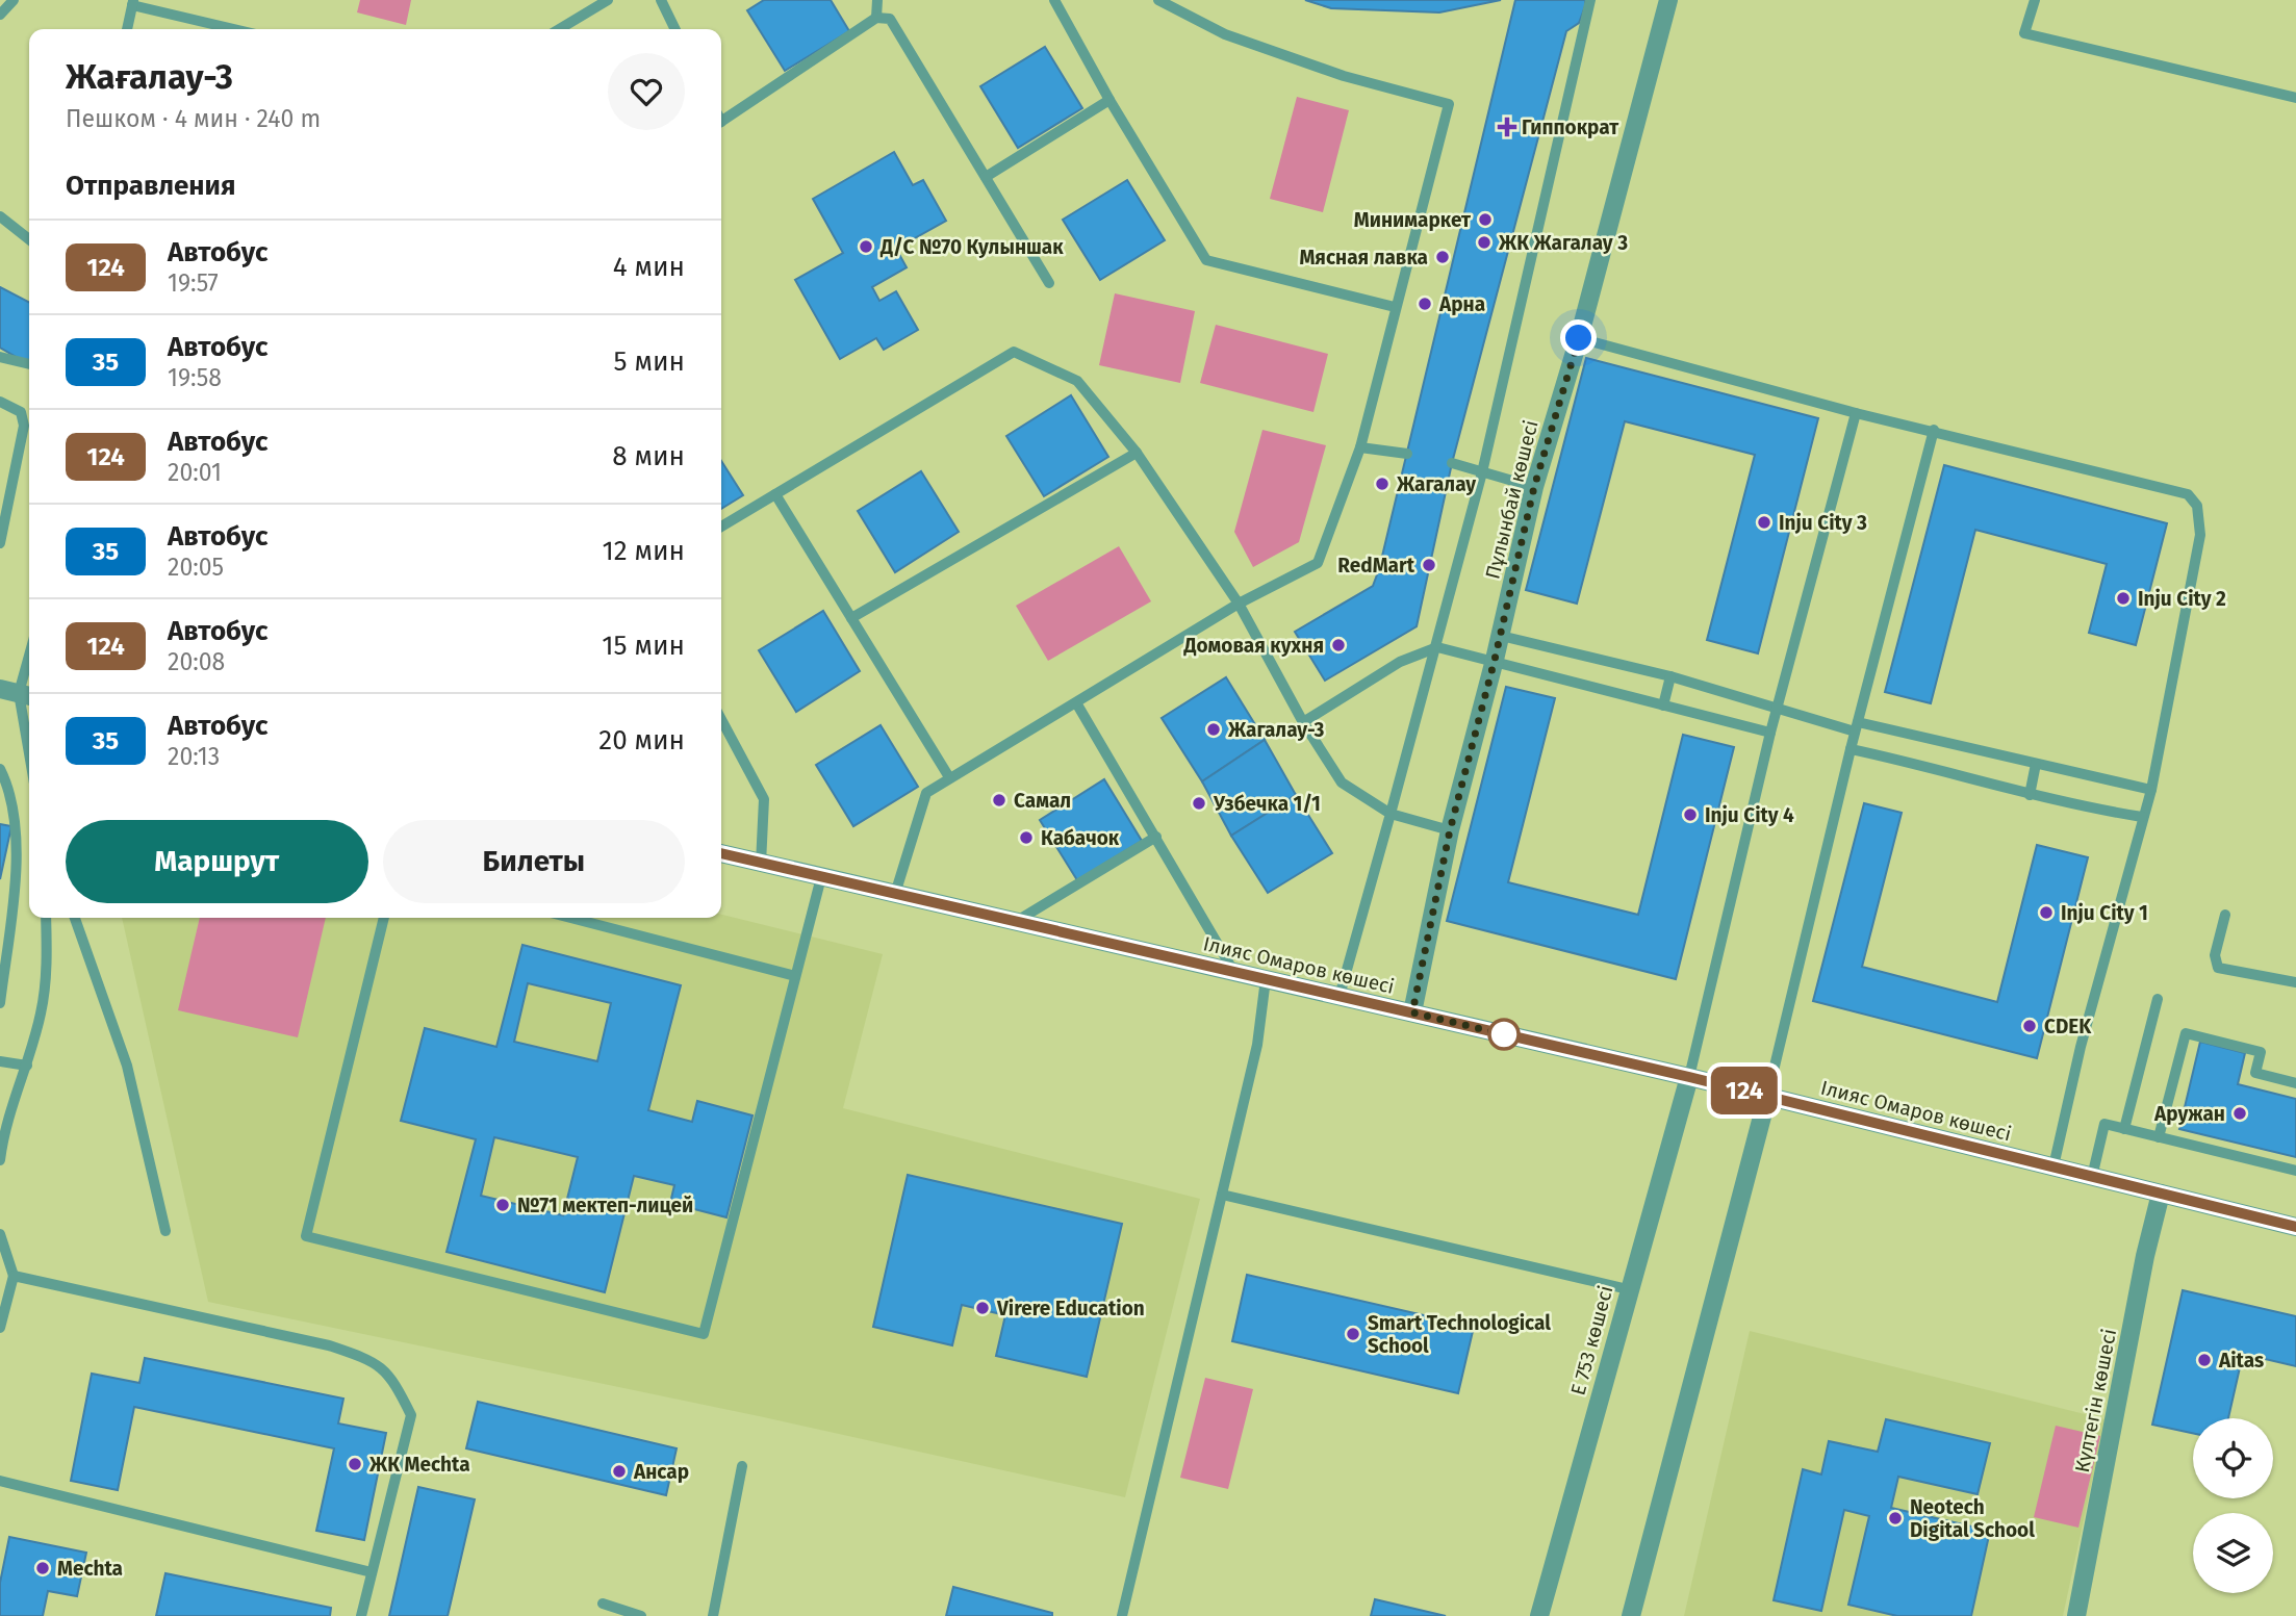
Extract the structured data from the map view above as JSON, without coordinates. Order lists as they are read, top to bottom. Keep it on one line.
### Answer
{"streets":{"street":["Пұлынбай көшесі","Ілияс Омаров көшесі","Е 753 көшесі","Күлтегін көшесі"]},"crossings":[["Пұлынбай көшесі","Ілияс Омаров көшесі"],["Ілияс Омаров көшесі","Е 753 көшесі"],["Ілияс Омаров көшесі","Күлтегін көшесі"]],"places":{"health":["Гиппократ"],"other":["Минимаркет","ЖК Жагалау 3","Д/С №70 Кулыншак","Мясная лавка","Арна","Жагалау","Inju City 3","RedMart","Inju City 2","Домовая кухня","Жагалау-3","Самал","Узбечка 1/1","Inju City 4","Кабачок","Inju City 1","CDEK","Аружан","№71 мектеп-лицей","Virere Education","Smart Technological School","Aitas","ЖК Mechta","Ансар","Neotech Digital School","Mechta"]},"lines":["bus line 124"],"page":{"on_map":"124","heading":[["Жағалау-3","Пешком · 4 мин · 240 m"],"Отправления"],"list":[{"mark":"124","name":"Автобус","note":"19:57","value":"4 мин"},{"mark":"35","name":"Автобус","note":"19:58","value":"5 мин"},{"mark":"124","name":"Автобус","note":"20:01","value":"8 мин"},{"mark":"35","name":"Автобус","note":"20:05","value":"12 мин"},{"mark":"124","name":"Автобус","note":"20:08","value":"15 мин"},{"mark":"35","name":"Автобус","note":"20:13","value":"20 мин"}],"buttons":["Маршрут","Билеты"]}}
